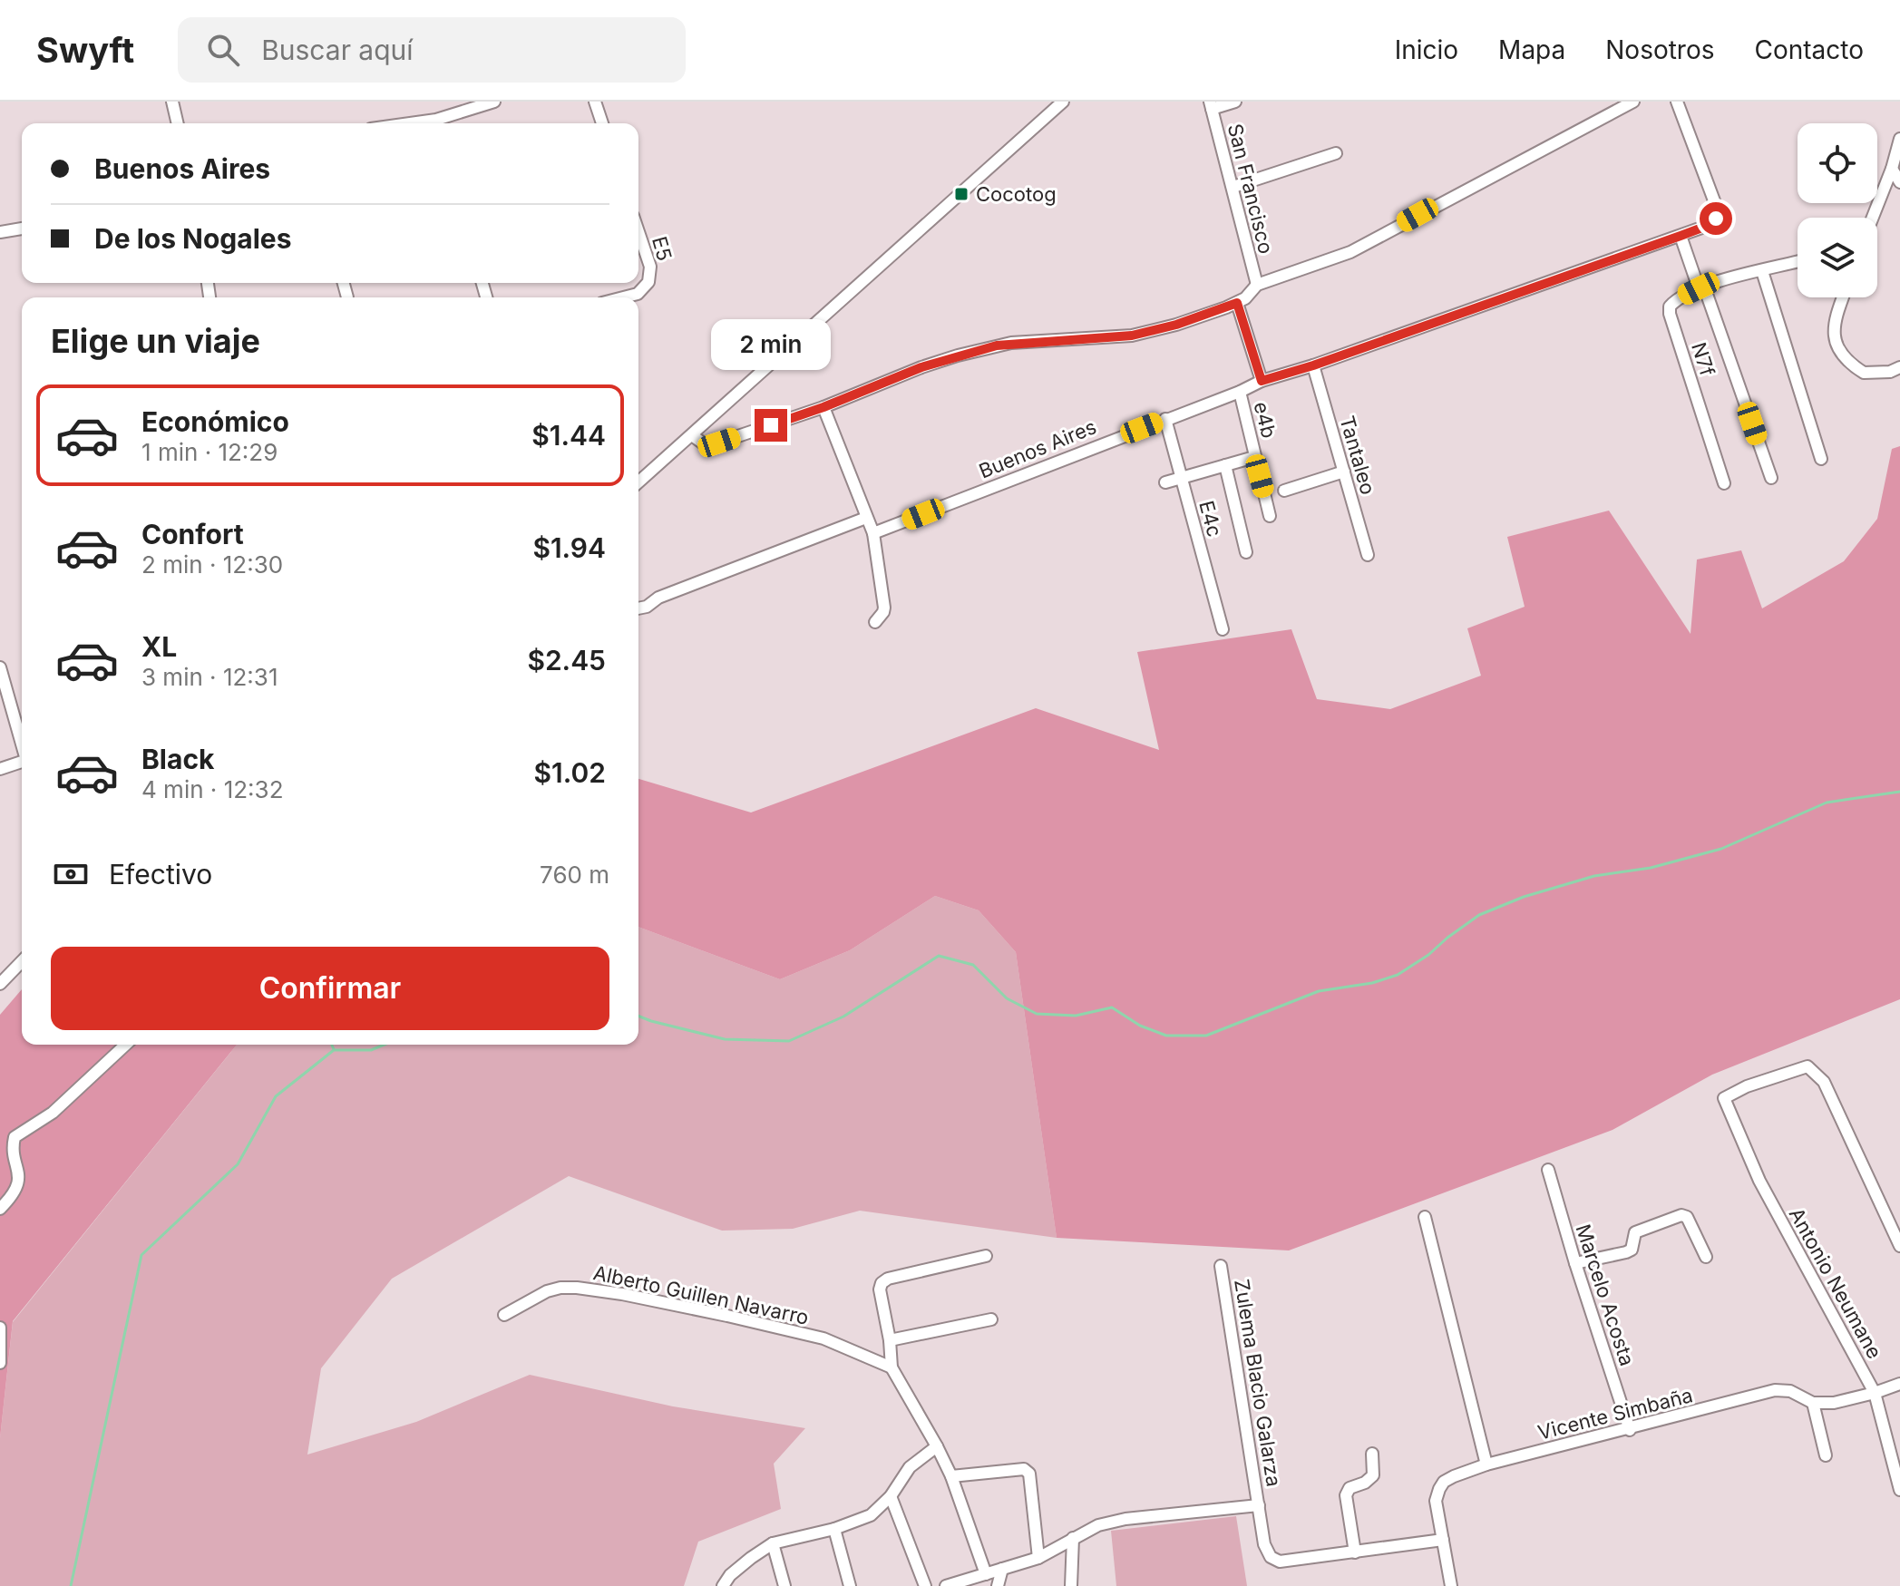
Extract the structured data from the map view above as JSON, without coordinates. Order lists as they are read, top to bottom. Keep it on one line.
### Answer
{"streets":{"street":["San Francisco","E5","N7f","e4b","Buenos Aires","Tantaleo","E4c","Antonio Neumane","Alberto Guillen Navarro","Marcelo Acosta","Zulema Blacio Galarza","Vicente Simbaña"]},"crossings":[["e4b","Buenos Aires"],["Buenos Aires","Tantaleo"],["Buenos Aires","E4c"],["Antonio Neumane","Vicente Simbaña"],["Marcelo Acosta","Vicente Simbaña"]],"places":{"transit":["Cocotog"]},"page":{"header":"Swyft","search":"Buscar aquí","nav":["Inicio","Mapa","Nosotros","Contacto"],"banner":["Buenos Aires","De los Nogales"],"heading":"Elige un viaje","bubble":"2 min","list":[{"name":"Económico","note":"1 min · 12:29","value":"$1.44"},{"name":"Confort","note":"2 min · 12:30","value":"$1.94"},{"name":"XL","note":"3 min · 12:31","value":"$2.45"},{"name":"Black","note":"4 min · 12:32","value":"$1.02"}],"pay":["Efectivo","760 m"],"buttons":"Confirmar"}}
